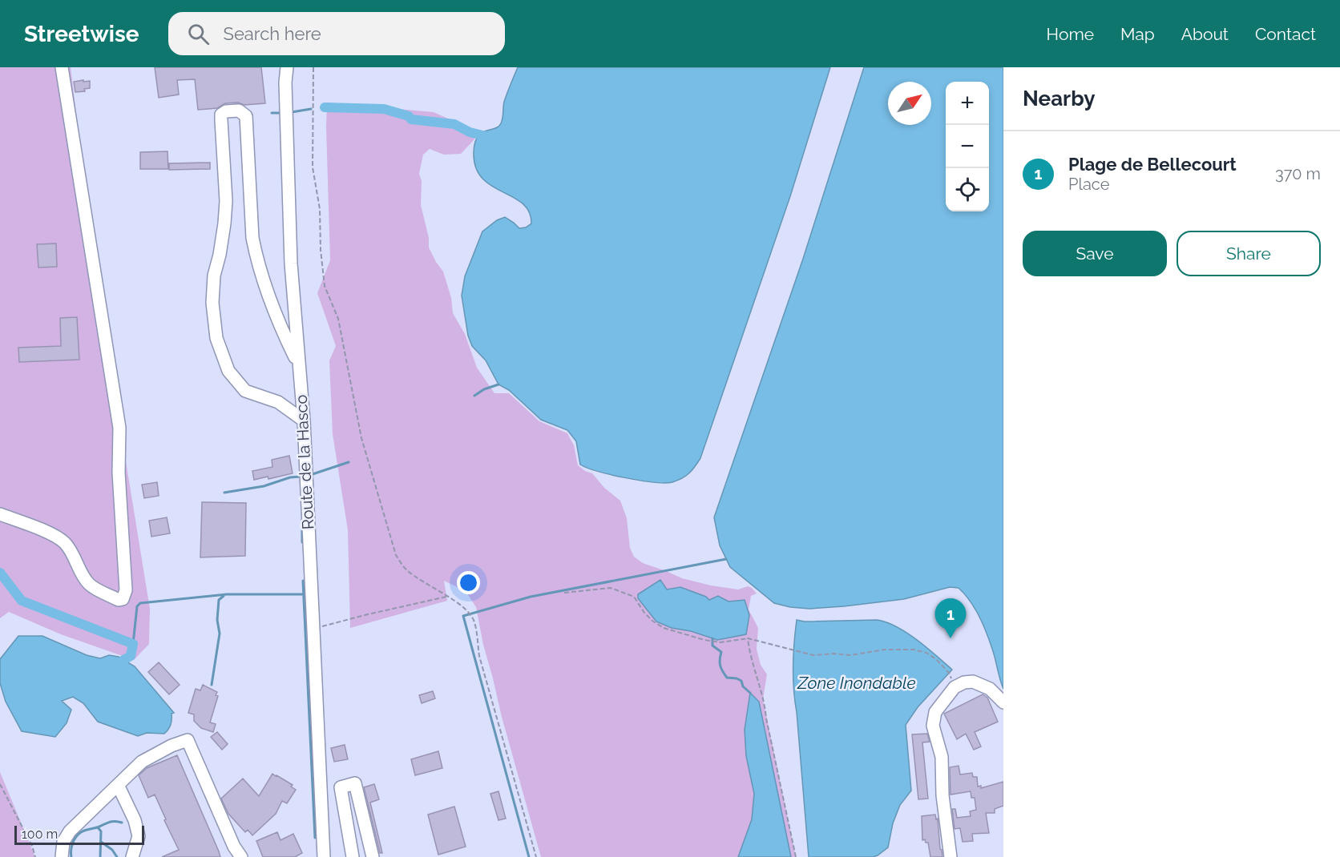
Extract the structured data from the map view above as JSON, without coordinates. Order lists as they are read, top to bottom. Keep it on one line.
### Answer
{"streets":{"street":["Route de la Hasco"]},"water":["Zone Inondable"],"scale_bar":"100 m","north":"top right","page":{"header":"Streetwise","search":"Search here","nav":["Home","Map","About","Contact"],"heading":"Nearby","map_buttons":["+","−"],"list":[{"mark":"1","name":"Plage de Bellecourt","note":"Place","value":"370 m"}],"buttons":["Save","Share"],"pins":"1","scale":"100 m"}}
